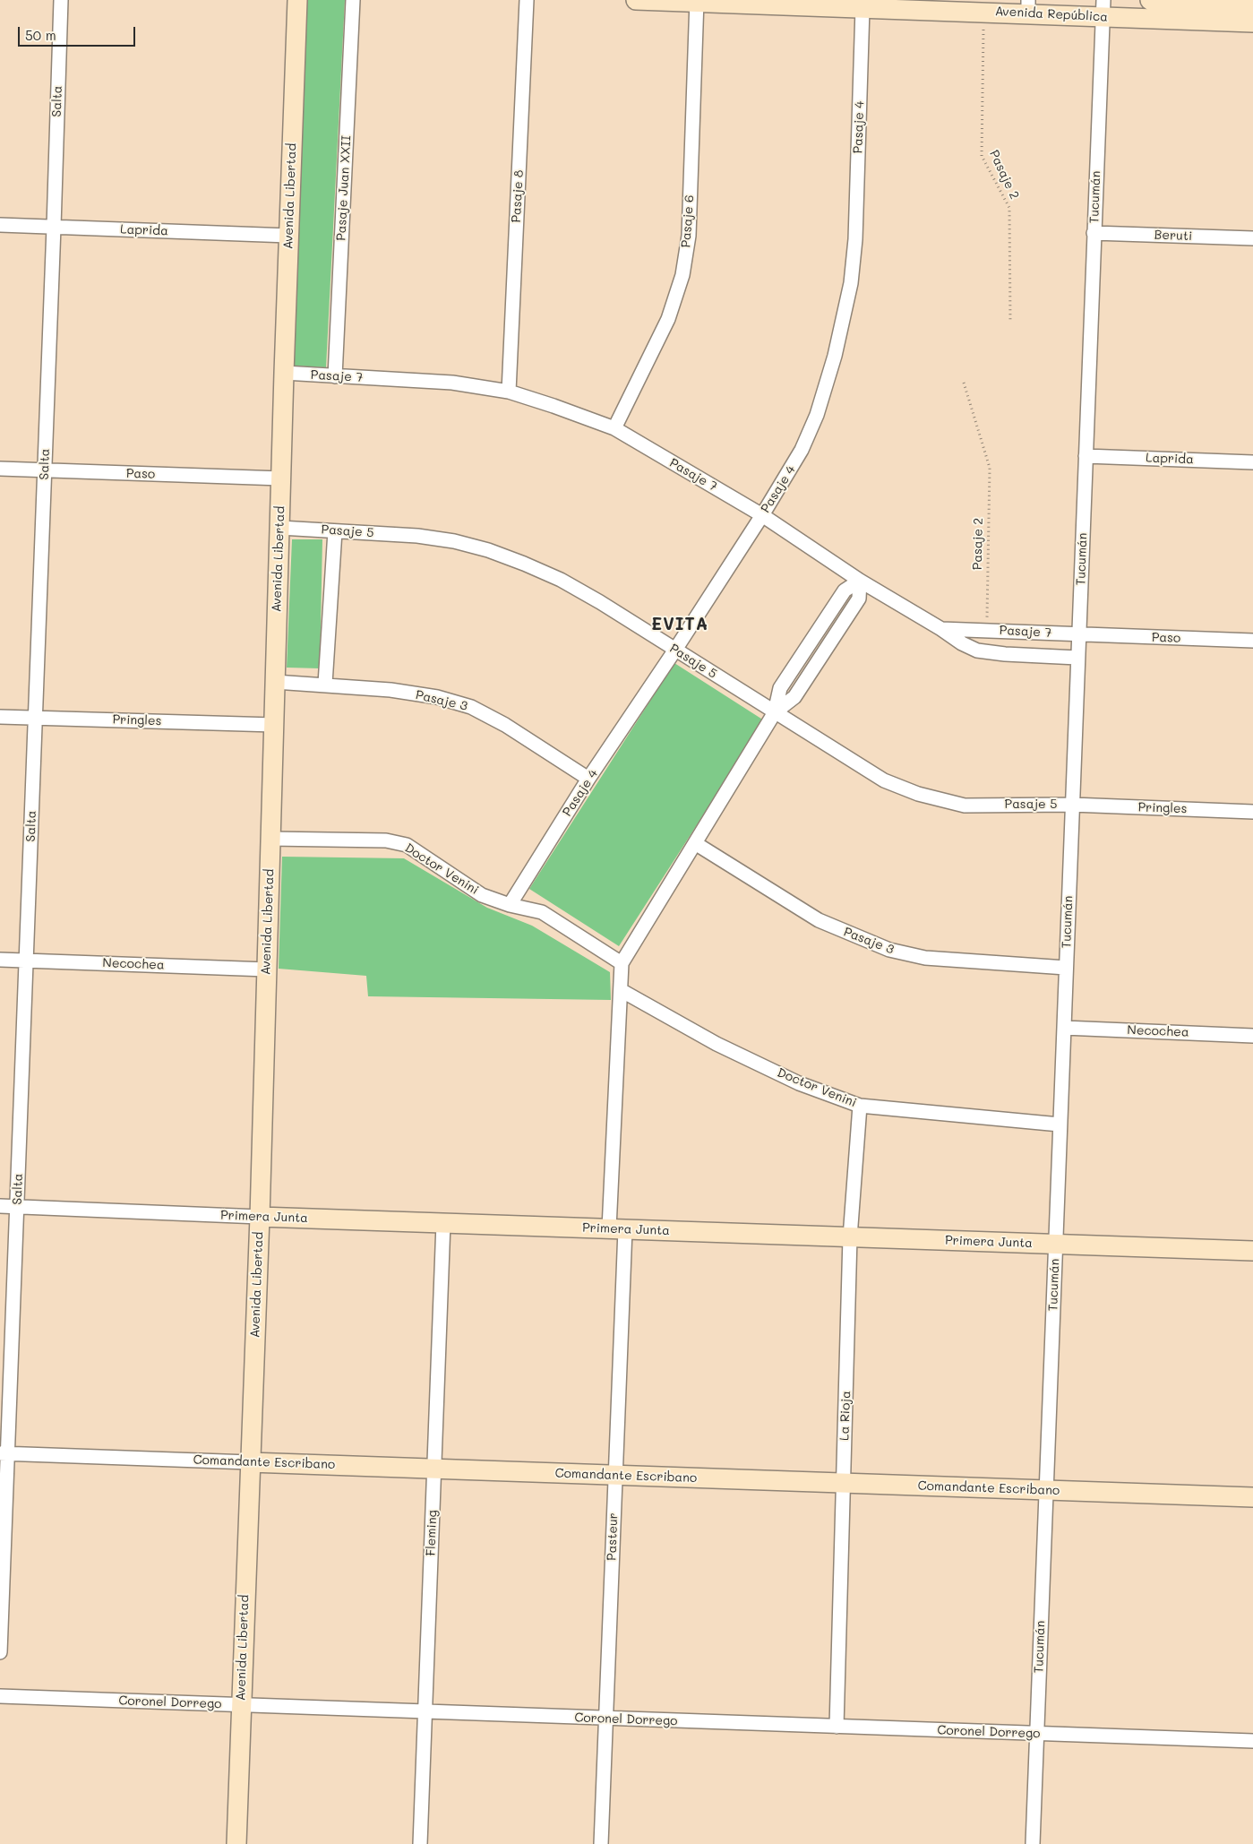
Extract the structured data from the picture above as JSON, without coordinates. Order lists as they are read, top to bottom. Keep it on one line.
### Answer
{"streets":{"main road":["Avenida República","Avenida Libertad","Primera Junta","Comandante Escribano"],"street":["Salta","Pasaje 4","Pasaje Juan XXII","Pasaje 8","Tucumán","Pasaje 6","Laprida","Beruti","Pasaje 7","Paso","Pasaje 5","Pasaje 3","Pringles","Doctor Venini","Necochea","La Rioja","Fleming","Pasteur","Coronel Dorrego"],"path":["Pasaje 2"]},"crossings":[["Avenida República","Pasaje 4"],["Avenida República","Pasaje 2"],["Avenida República","Tucumán"],["Avenida República","Pasaje 6"],["Salta","Laprida"],["Salta","Paso"],["Salta","Pringles"],["Salta","Necochea"],["Salta","Primera Junta"],["Salta","Comandante Escribano"],["Pasaje 4","Pasaje 7"],["Pasaje 4","Pasaje 5"],["Pasaje 4","Pasaje 3"],["Pasaje 4","Doctor Venini"],["Pasaje 2","Pasaje 7"],["Pasaje Juan XXII","Pasaje 7"],["Avenida Libertad","Laprida"],["Avenida Libertad","Pasaje 7"],["Avenida Libertad","Paso"],["Avenida Libertad","Pasaje 5"],["Avenida Libertad","Pasaje 3"],["Avenida Libertad","Pringles"],["Avenida Libertad","Doctor Venini"],["Avenida Libertad","Necochea"],["Avenida Libertad","Primera Junta"],["Avenida Libertad","Comandante Escribano"],["Avenida Libertad","Coronel Dorrego"],["Pasaje 8","Pasaje 7"],["Tucumán","Laprida"],["Tucumán","Beruti"],["Tucumán","Pasaje 7"],["Tucumán","Paso"],["Tucumán","Pasaje 5"],["Tucumán","Pasaje 3"],["Tucumán","Pringles"],["Tucumán","Doctor Venini"],["Tucumán","Necochea"],["Tucumán","Primera Junta"],["Tucumán","Comandante Escribano"],["Tucumán","Coronel Dorrego"],["Pasaje 6","Pasaje 7"],["Pasaje 7","Paso"],["Pasaje 5","Pringles"],["Doctor Venini","La Rioja"],["Doctor Venini","Pasteur"],["Primera Junta","La Rioja"],["Primera Junta","Fleming"],["Primera Junta","Pasteur"],["La Rioja","Comandante Escribano"],["La Rioja","Coronel Dorrego"],["Comandante Escribano","Fleming"],["Comandante Escribano","Pasteur"],["Fleming","Coronel Dorrego"],["Pasteur","Coronel Dorrego"]],"districts":["EVITA"],"scale_bar":"50 m"}
